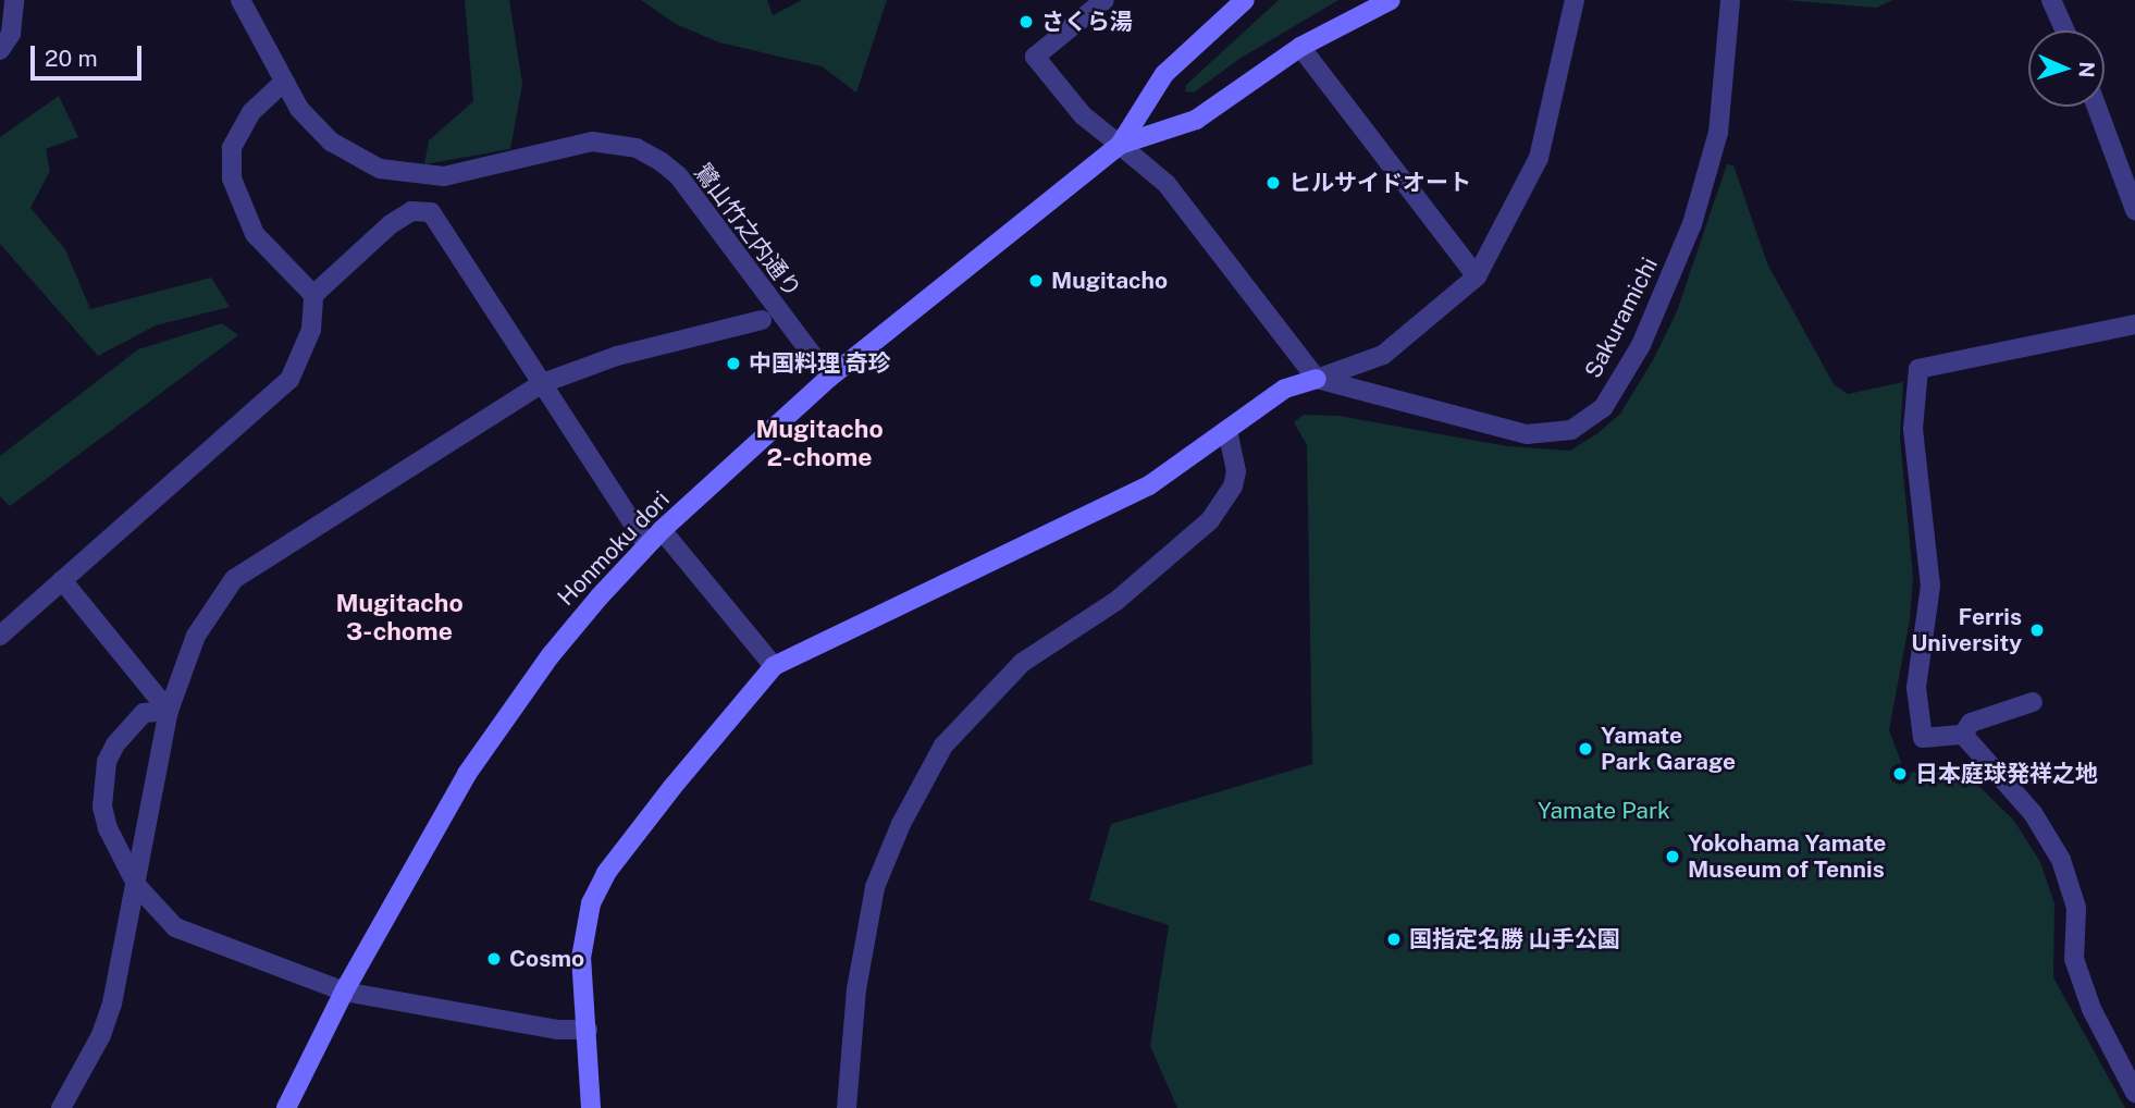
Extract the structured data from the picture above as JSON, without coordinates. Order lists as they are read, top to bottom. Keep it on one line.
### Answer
{"streets":{"street":["鷺山竹之内通り","Sakuramichi","Honmoku dori"]},"crossings":[["鷺山竹之内通り","Honmoku dori"]],"districts":["Mugitacho 2-chome","Mugitacho 3-chome"],"parks":["Yamate Park"],"places":["さくら湯","ヒルサイドオート","Mugitacho","中国料理 奇珍","Ferris University","Yamate Park Garage","日本庭球発祥之地","Yokohama Yamate Museum of Tennis","国指定名勝 山手公園","Cosmo"],"scale_bar":"20 m","north":"right"}
